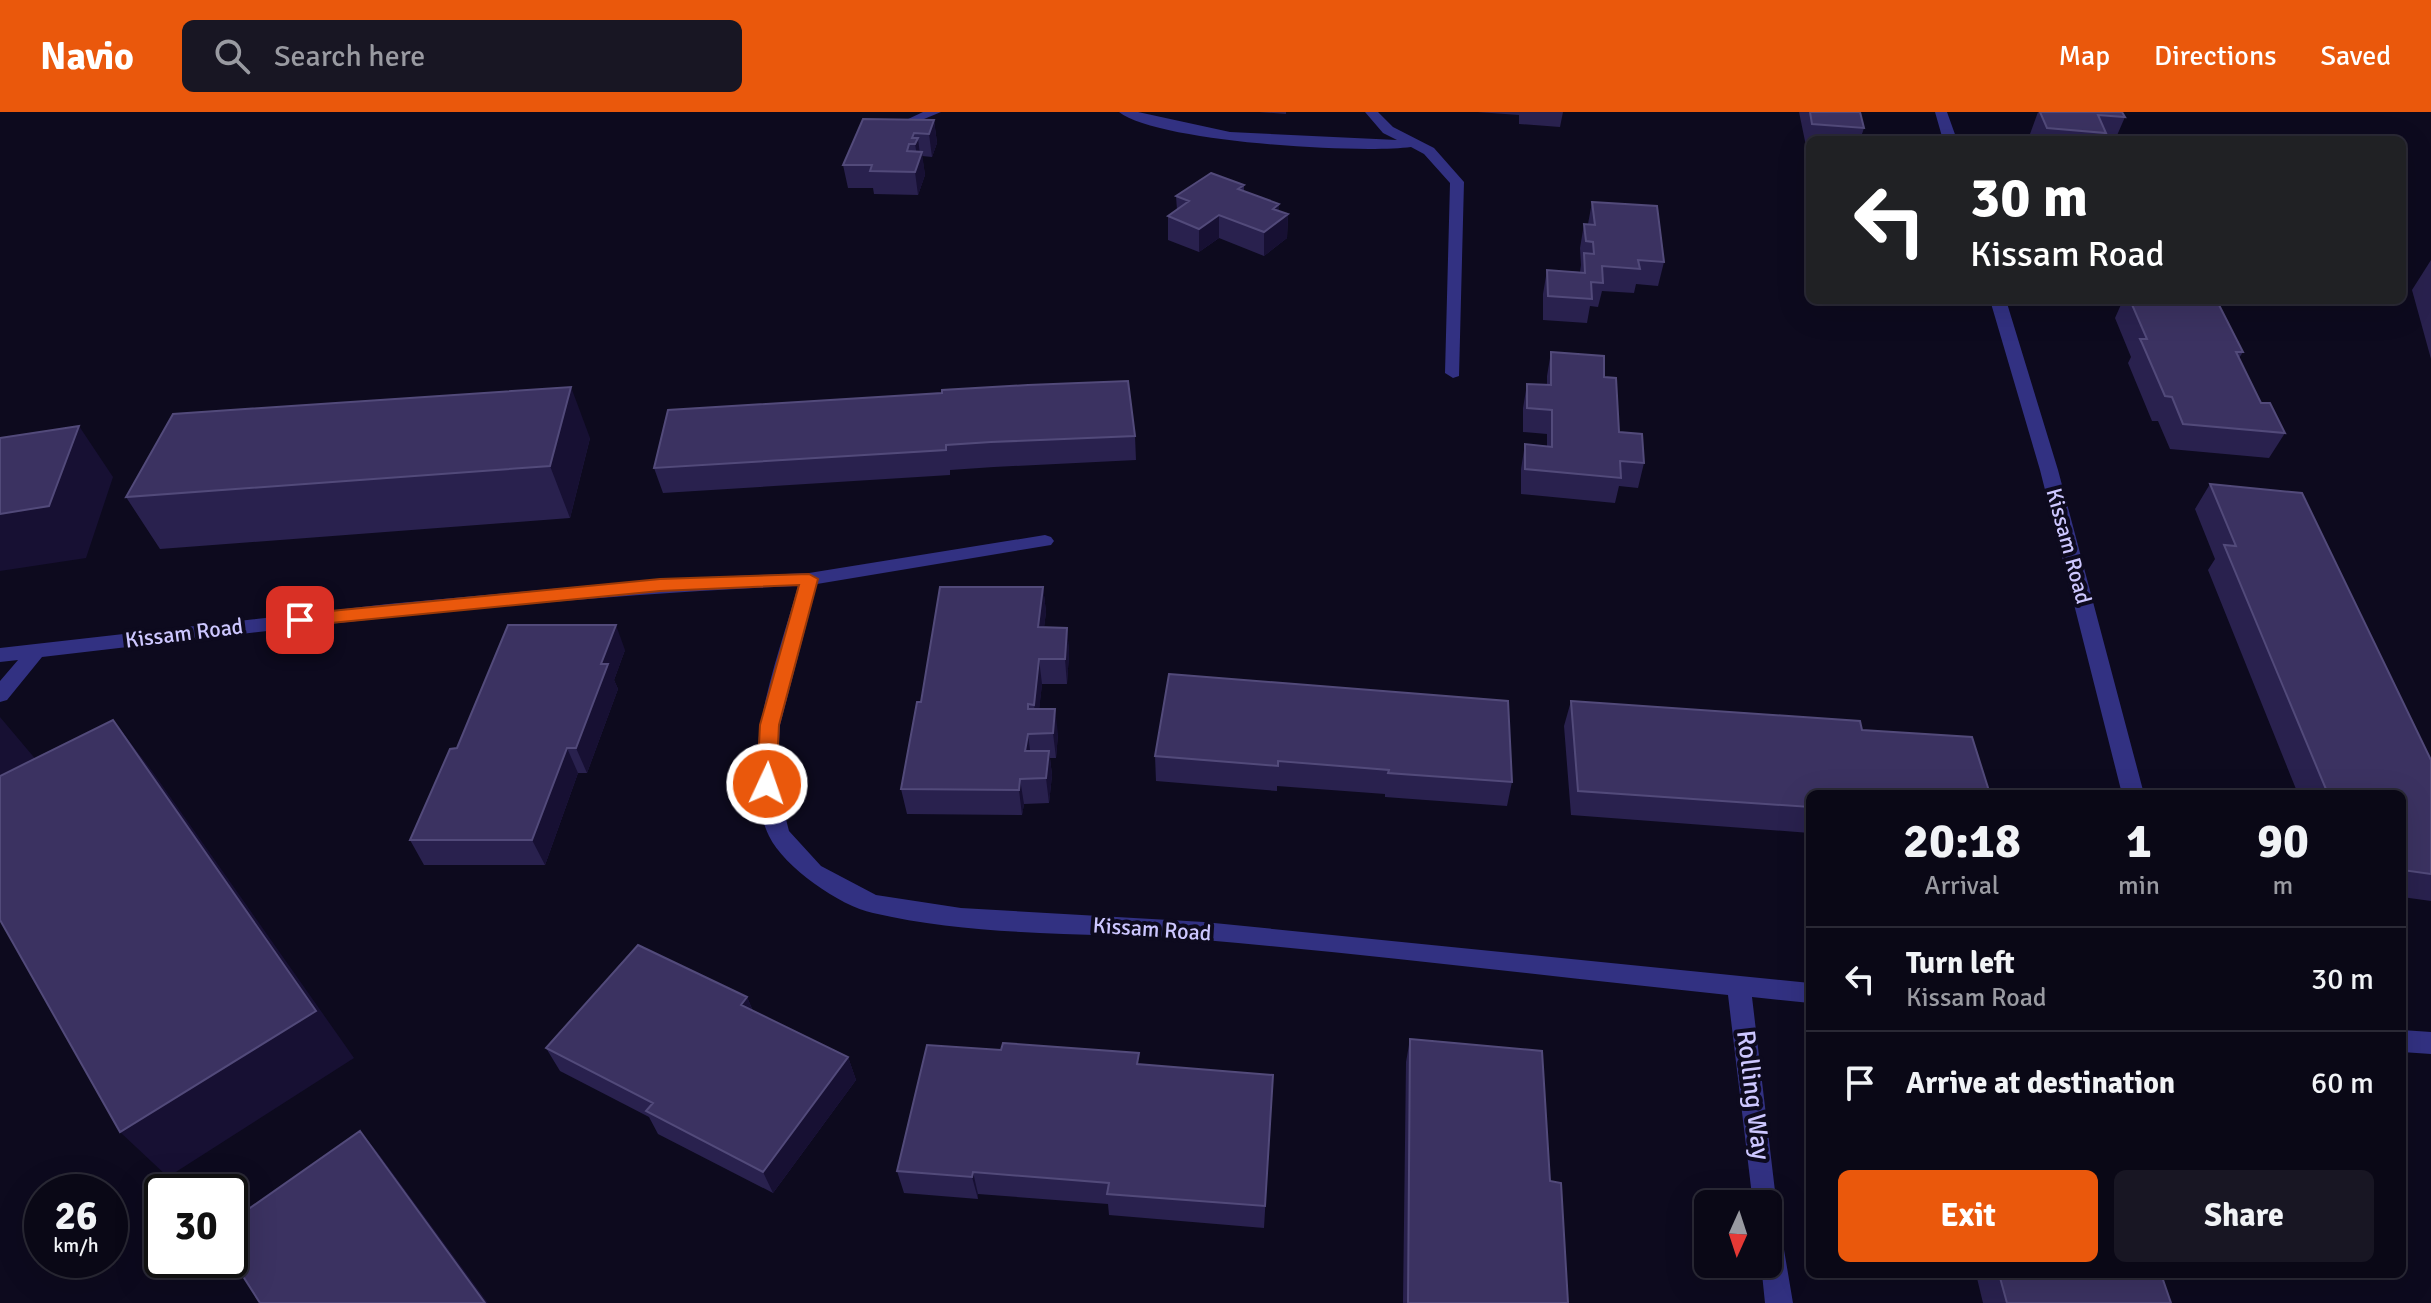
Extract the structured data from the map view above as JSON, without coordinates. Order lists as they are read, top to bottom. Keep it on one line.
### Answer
{"streets":{"street":["Kissam Road","Rolling Way"]},"crossings":[["Kissam Road","Rolling Way"]],"north":"bottom","page":{"header":"Navio","search":"Search here","nav":["Map","Directions","Saved"],"turn":["30 m","Kissam Road"],"eta":["20:18","Arrival","1","min","90","m"],"list":[{"name":"Turn left","note":"Kissam Road","value":"30 m"},{"name":"Arrive at destination","value":"60 m"}],"buttons":["Exit","Share"],"speed":"26 km/h","limit":"30"}}
